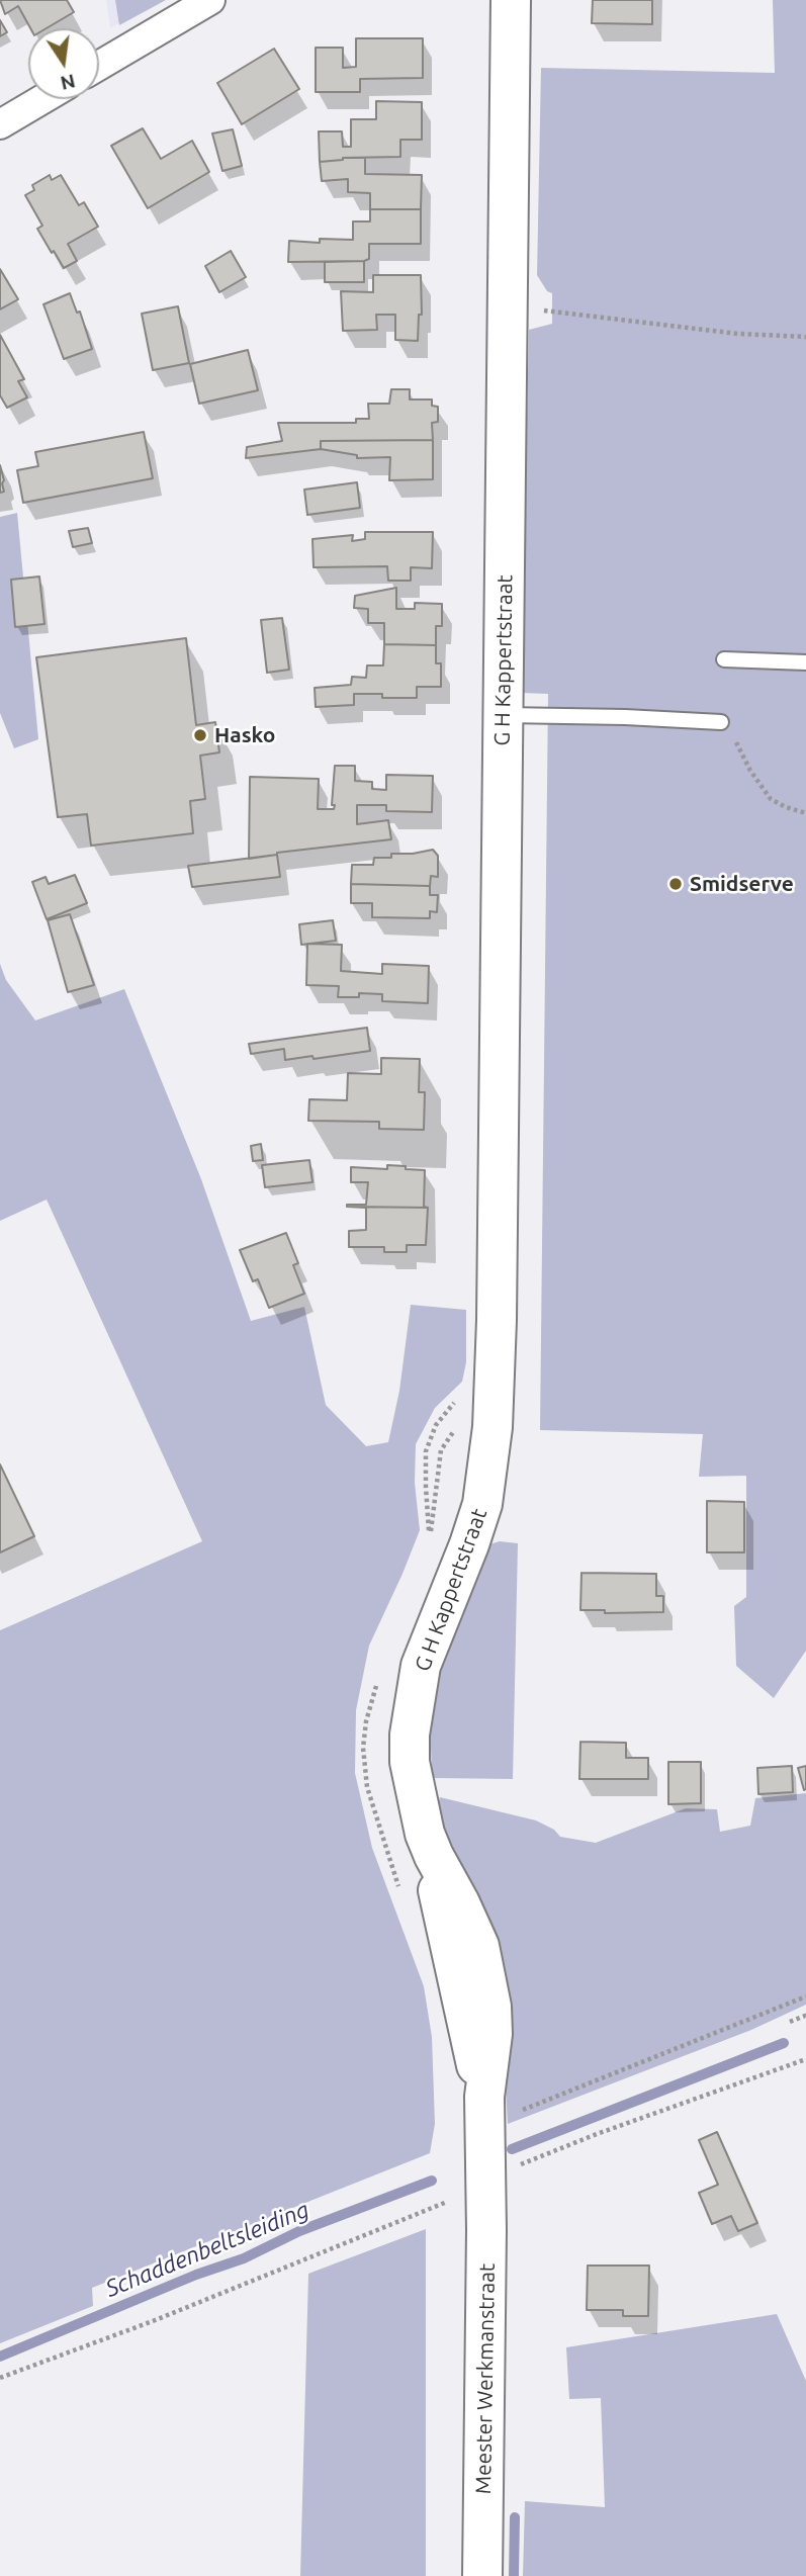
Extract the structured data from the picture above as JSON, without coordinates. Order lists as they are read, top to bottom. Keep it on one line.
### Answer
{"streets":{"street":["G H Kappertstraat","Meester Werkmanstraat"]},"crossings":[["G H Kappertstraat","Meester Werkmanstraat"]],"water":["Schaddenbeltsleiding"],"places":["Hasko","Smidserve"],"north":"bottom"}
